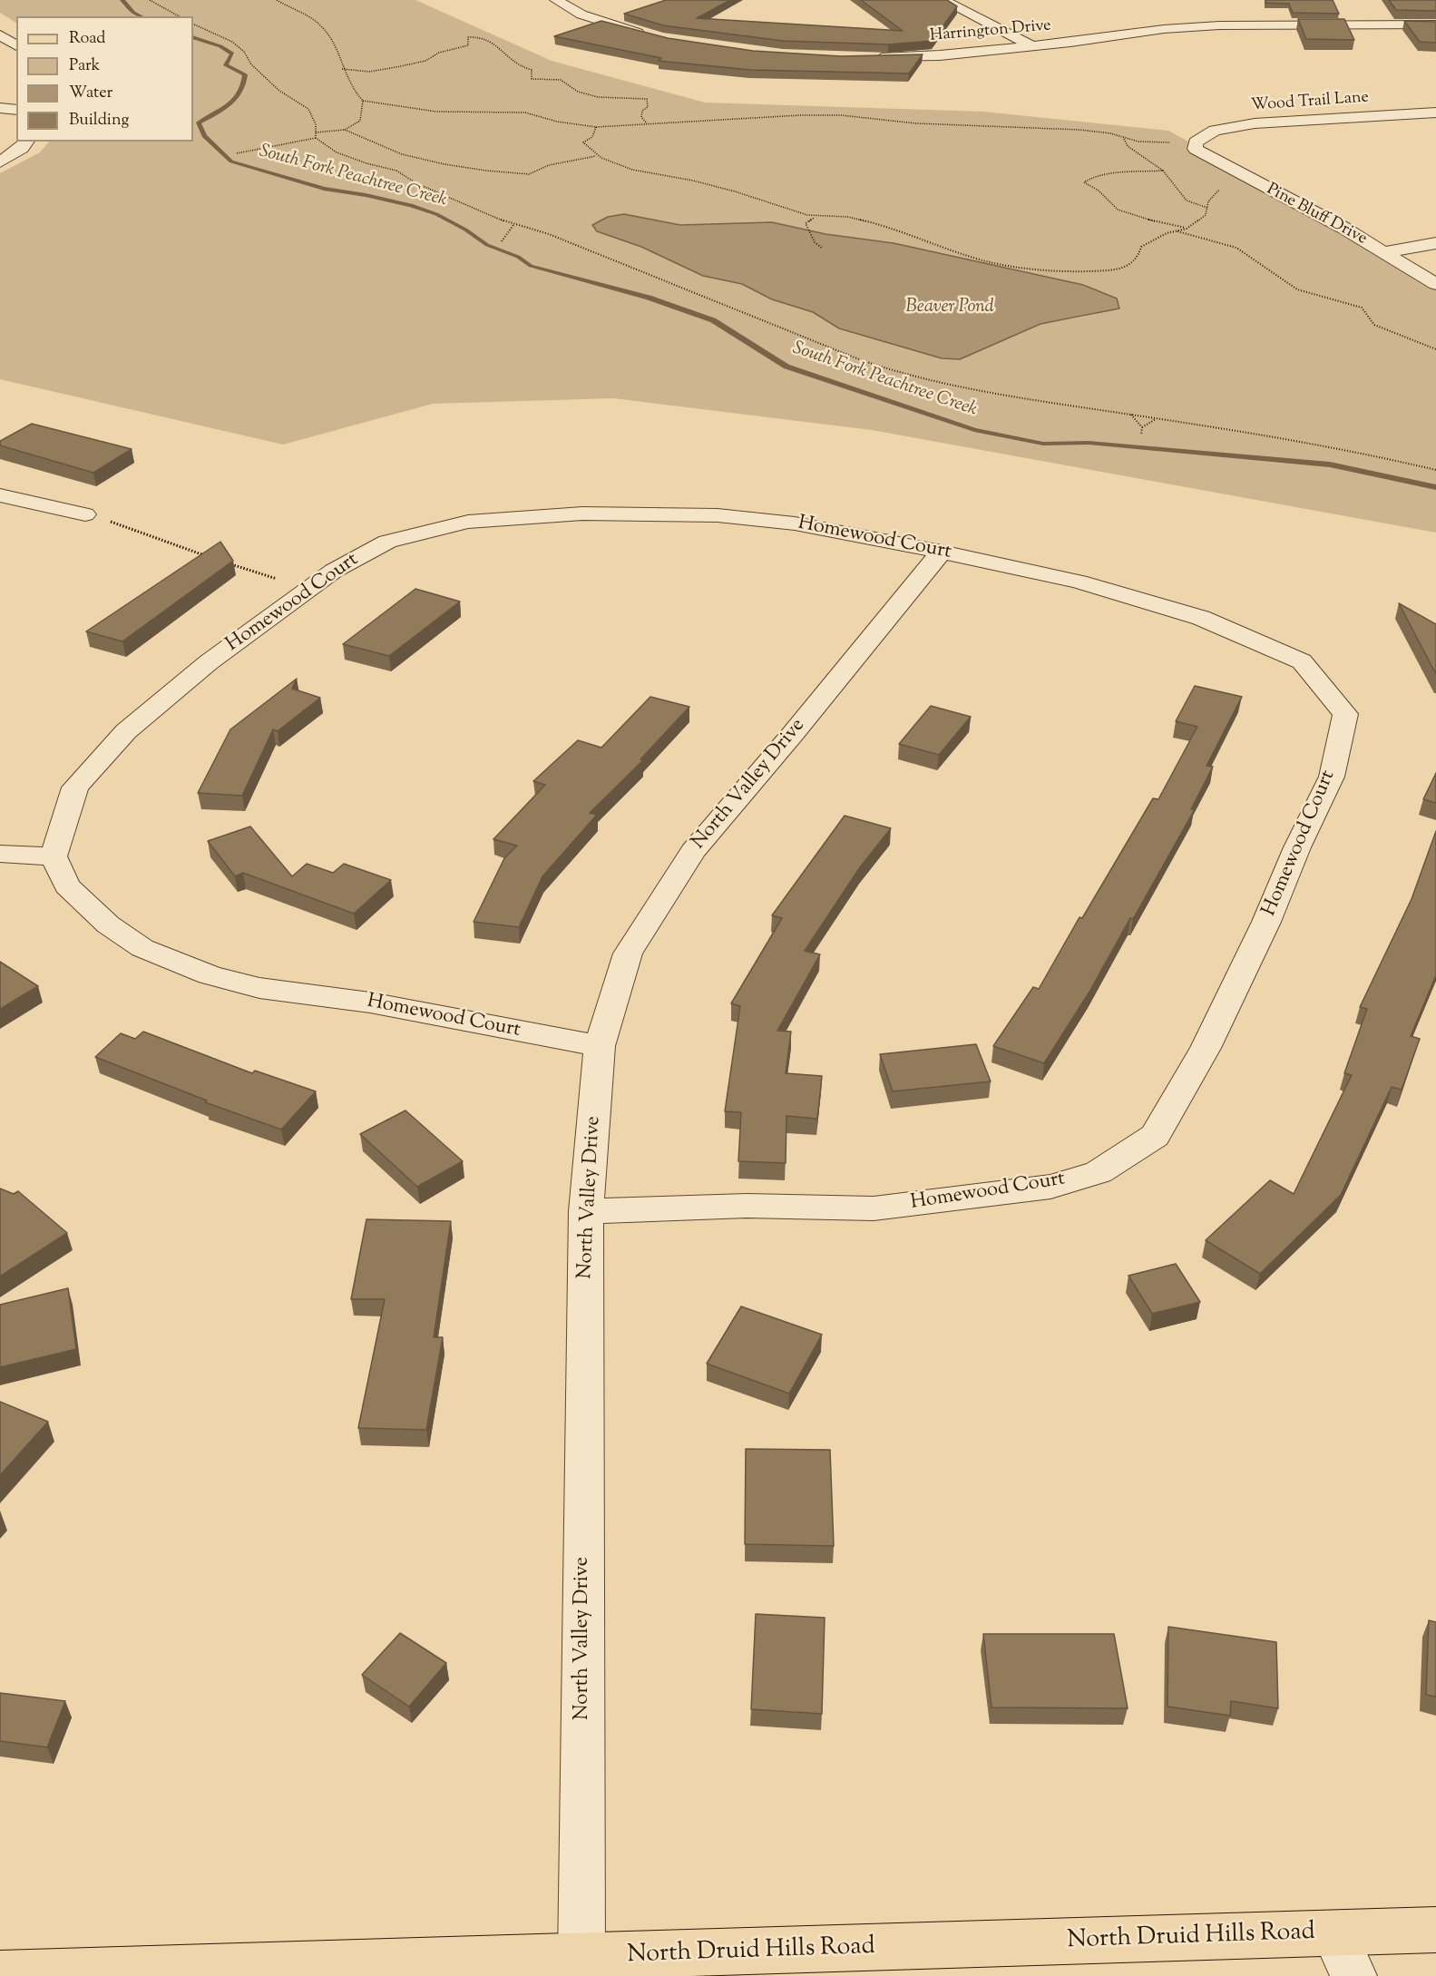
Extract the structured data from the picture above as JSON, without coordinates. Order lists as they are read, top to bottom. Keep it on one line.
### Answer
{"streets":{"main road":["North Druid Hills Road"],"street":["Harrington Drive","Wood Trail Lane","Pine Bluff Drive","Homewood Court","North Valley Drive"]},"crossings":[["Wood Trail Lane","Pine Bluff Drive"],["Homewood Court","North Valley Drive"],["North Valley Drive","North Druid Hills Road"]],"water":["South Fork Peachtree Creek","Beaver Pond"],"legend":["Road","Park","Water","Building"]}
